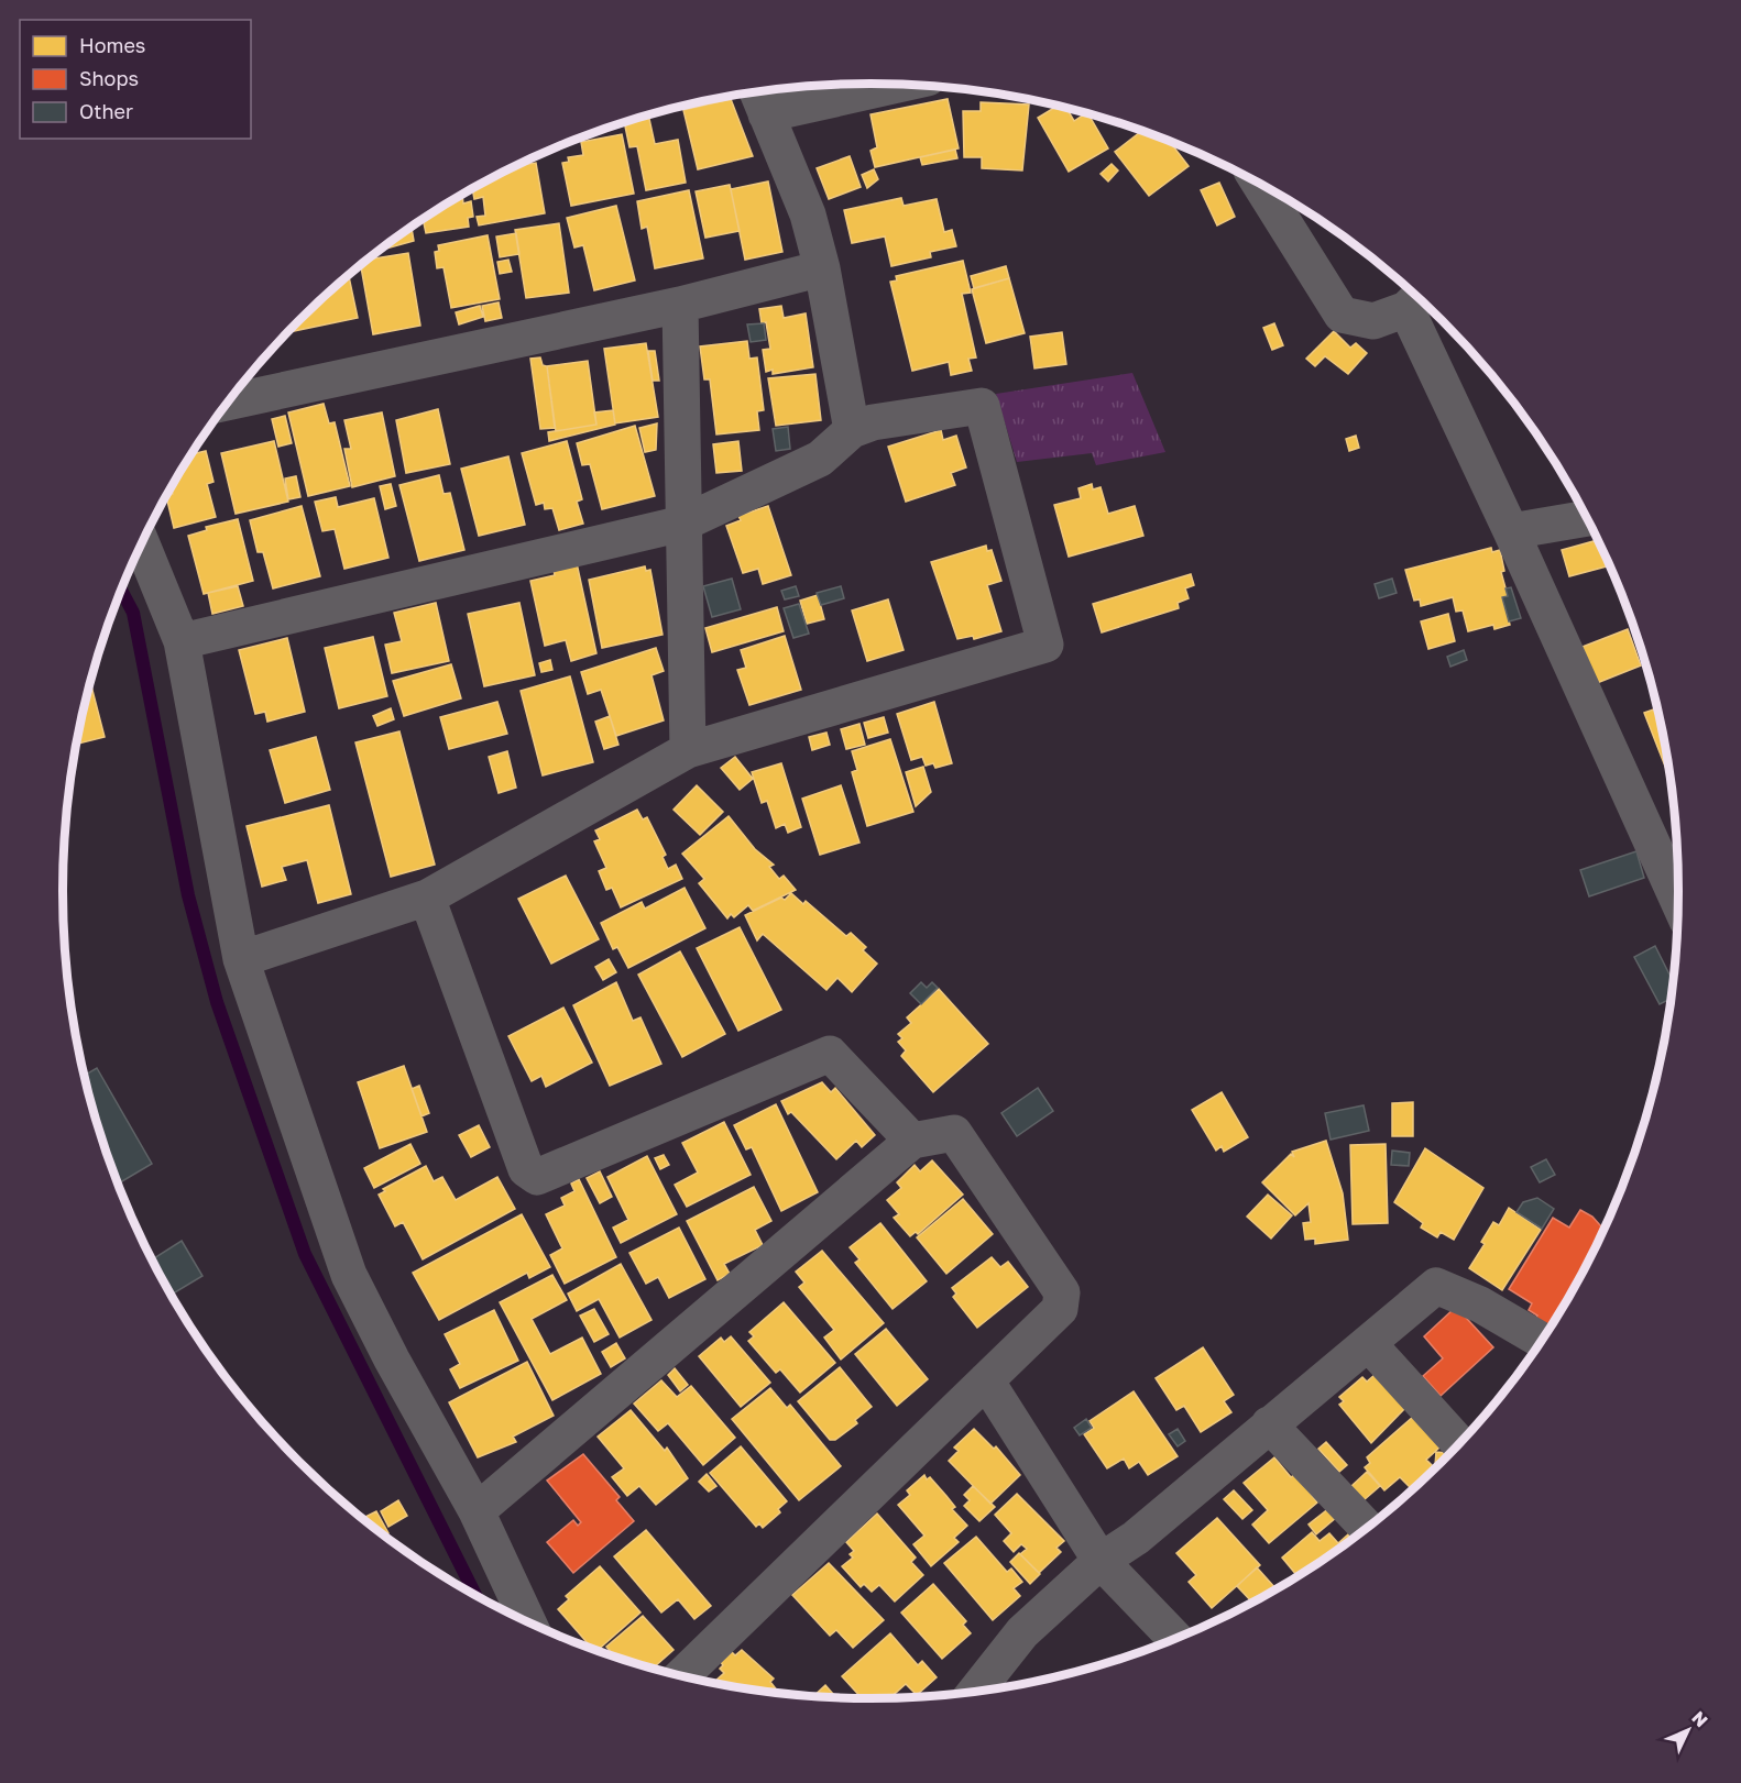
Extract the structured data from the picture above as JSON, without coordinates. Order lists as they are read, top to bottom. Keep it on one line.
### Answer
{"legend":["Homes","Shops","Other"],"north":"top right"}
